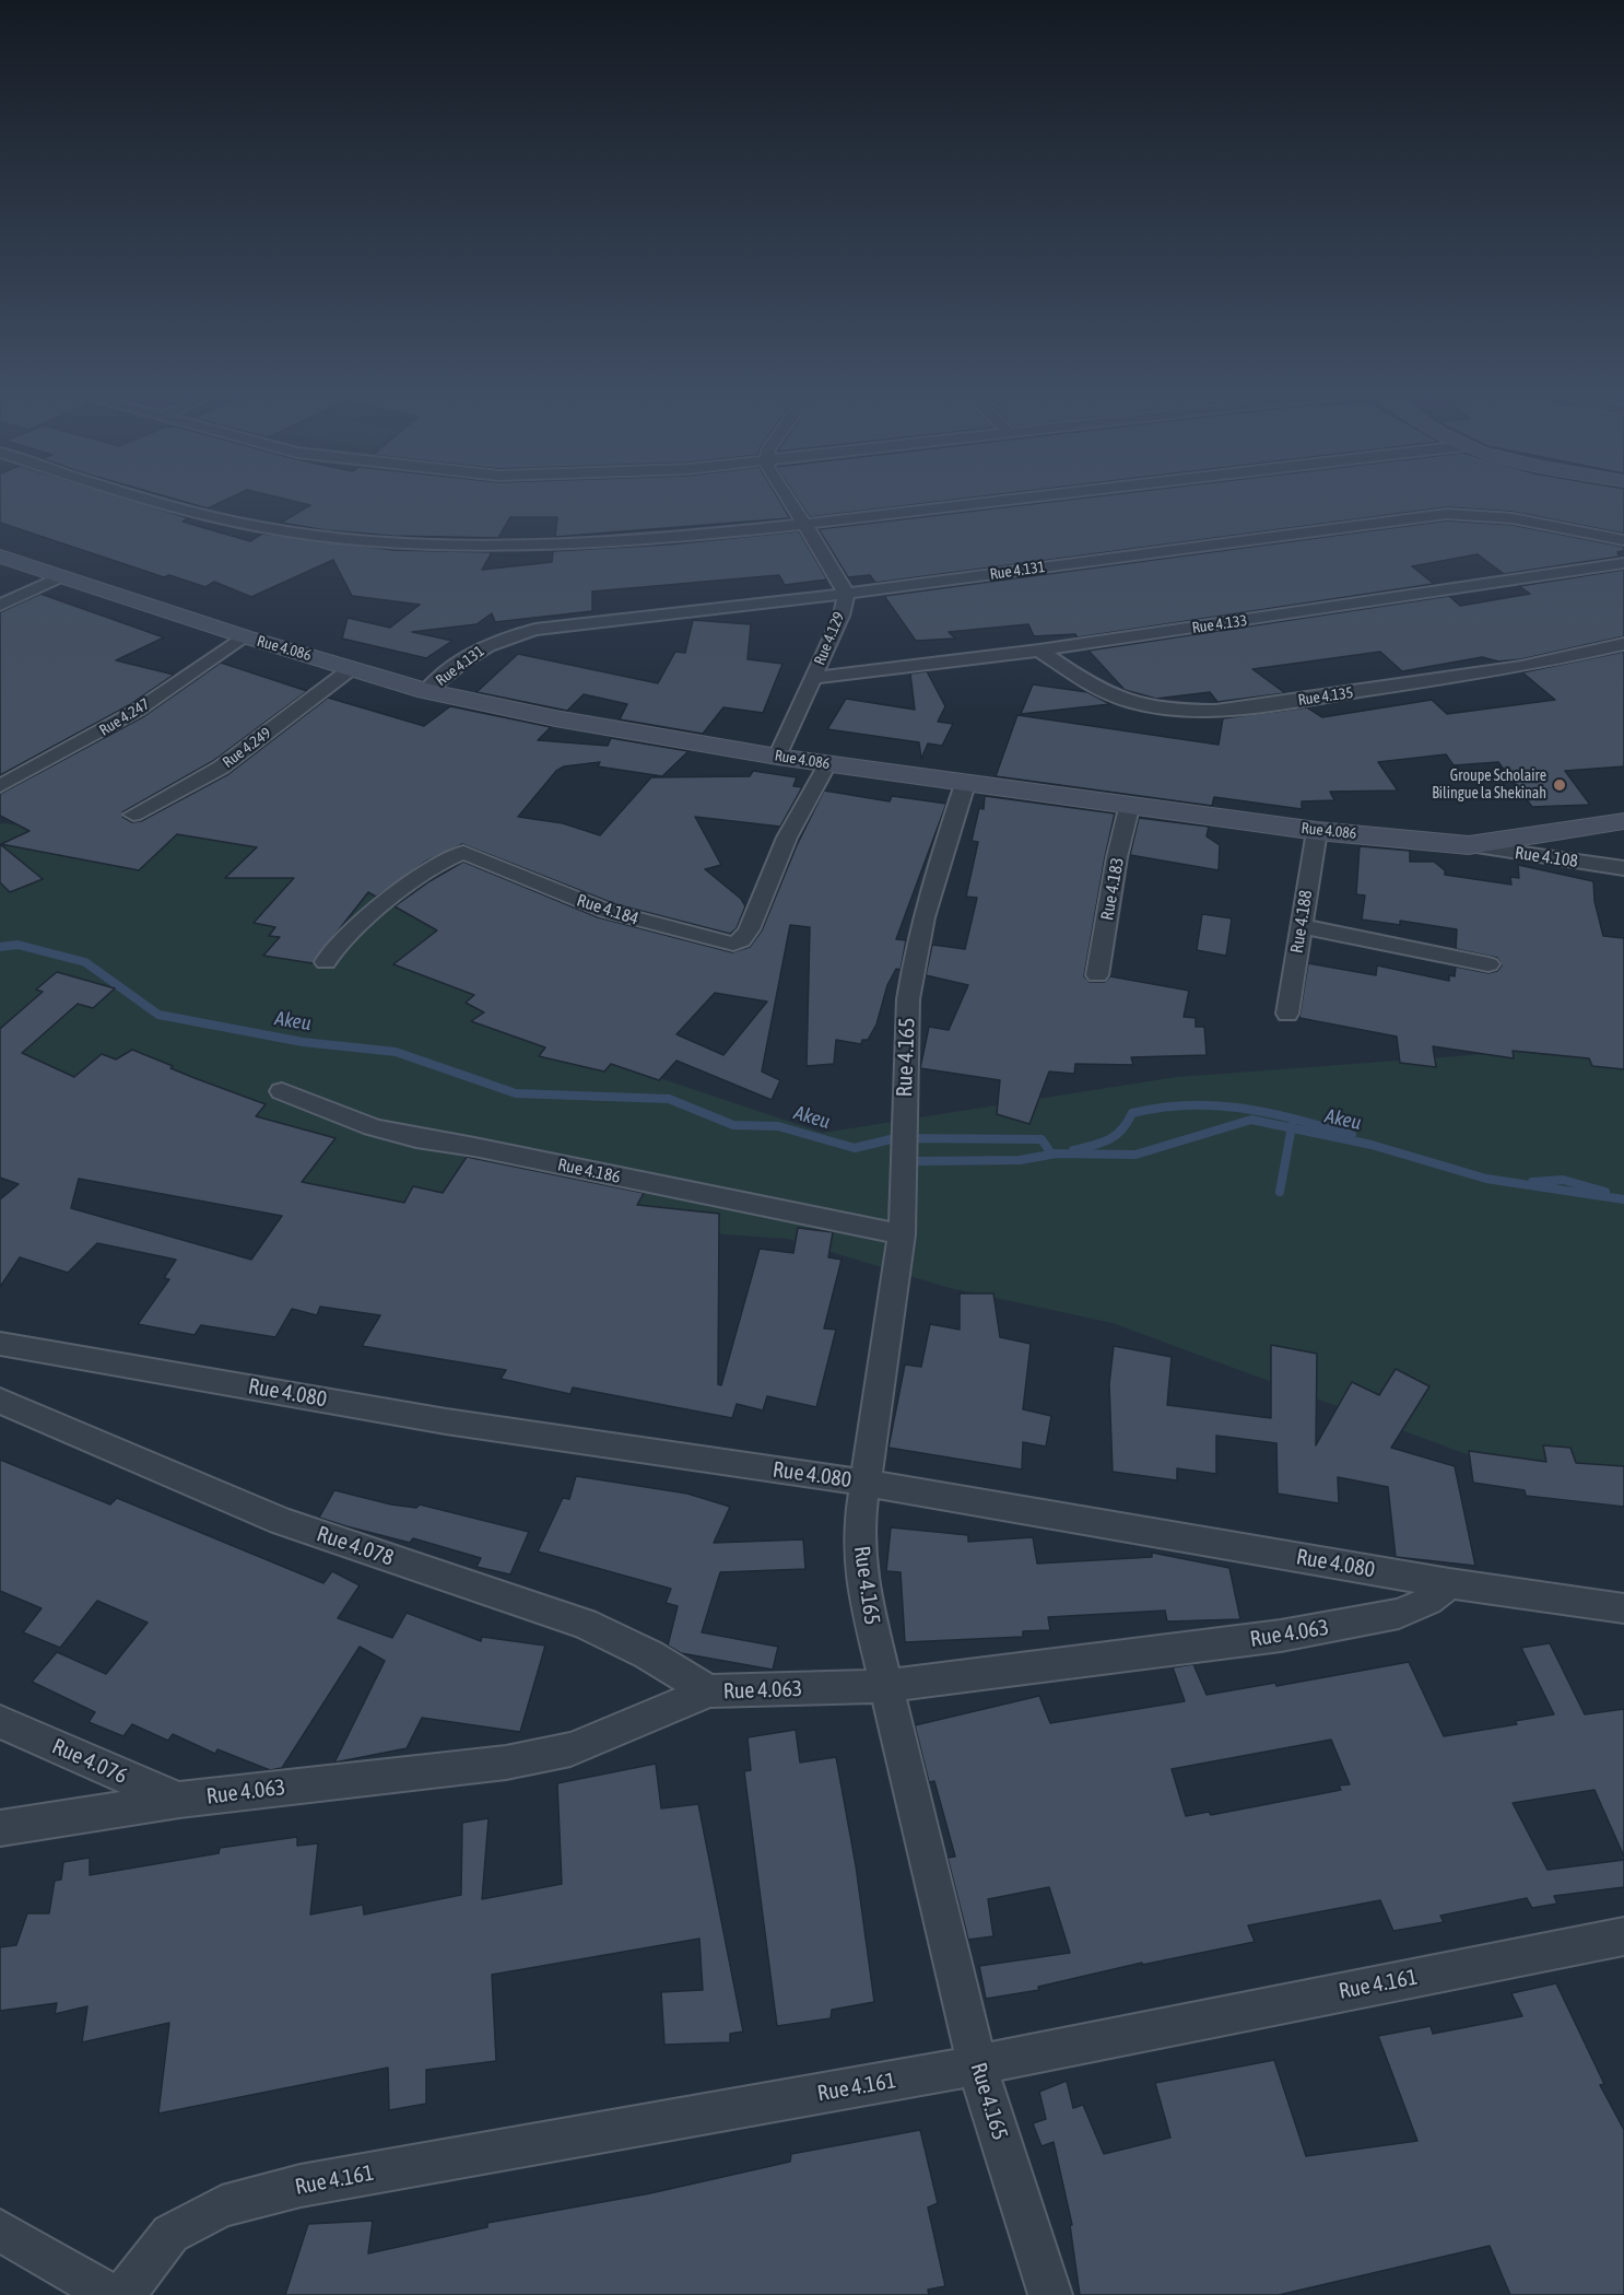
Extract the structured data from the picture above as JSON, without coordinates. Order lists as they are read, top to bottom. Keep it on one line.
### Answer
{"streets":{"street":["Rue 4.131","Rue 4.133","Rue 4.129","Rue 4.086","Rue 4.135","Rue 4.247","Rue 4.249","Rue 4.108","Rue 4.183","Rue 4.184","Rue 4.188","Rue 4.165","Rue 4.186","Rue 4.080","Rue 4.078","Rue 4.063","Rue 4.076","Rue 4.161"]},"crossings":[["Rue 4.131","Rue 4.129"],["Rue 4.131","Rue 4.086"],["Rue 4.133","Rue 4.129"],["Rue 4.133","Rue 4.135"],["Rue 4.129","Rue 4.086"],["Rue 4.086","Rue 4.247"],["Rue 4.086","Rue 4.249"],["Rue 4.086","Rue 4.108"],["Rue 4.086","Rue 4.183"],["Rue 4.086","Rue 4.184"],["Rue 4.086","Rue 4.188"],["Rue 4.086","Rue 4.165"],["Rue 4.165","Rue 4.186"],["Rue 4.165","Rue 4.080"],["Rue 4.165","Rue 4.063"],["Rue 4.165","Rue 4.161"],["Rue 4.080","Rue 4.063"],["Rue 4.078","Rue 4.063"],["Rue 4.063","Rue 4.076"]],"water":["Akeu"],"places":["Groupe Scholaire Bilingue la Shekinah"]}
